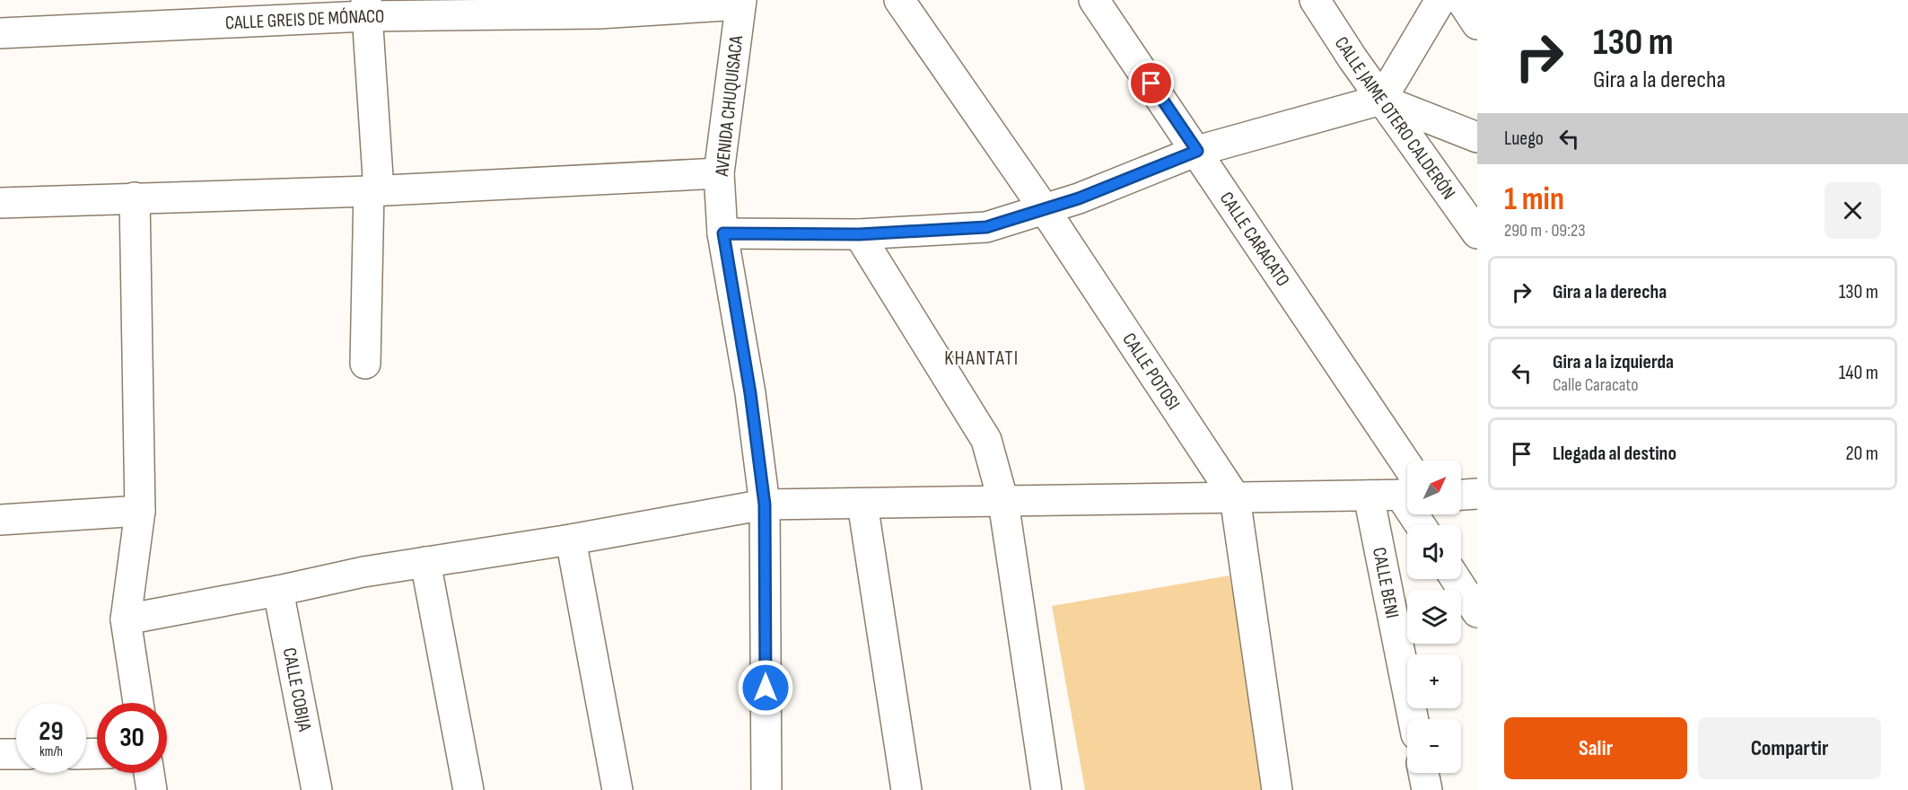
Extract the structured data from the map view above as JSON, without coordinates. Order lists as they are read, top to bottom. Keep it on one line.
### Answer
{"streets":{"street":["CALLE GREIS DE MÓNACO","AVENIDA CHUQUISACA","CALLE JAIME OTERO CALDERÓN","CALLE CARACATO","CALLE POTOSI","CALLE BENI","CALLE COBIJA"]},"crossings":[["CALLE GREIS DE MÓNACO","AVENIDA CHUQUISACA"]],"districts":["KHANTATI"],"north":"top right","page":{"turn":["130 m","Gira a la derecha"],"then":"Luego","heading":["1 min","290 m · 09:23"],"list":[{"name":"Gira a la derecha","value":"130 m"},{"name":"Gira a la izquierda","note":"Calle Caracato","value":"140 m"},{"name":"Llegada al destino","value":"20 m"}],"map_buttons":["+","−"],"speed":"29 km/h","limit":"30","buttons":["Salir","Compartir"]}}
